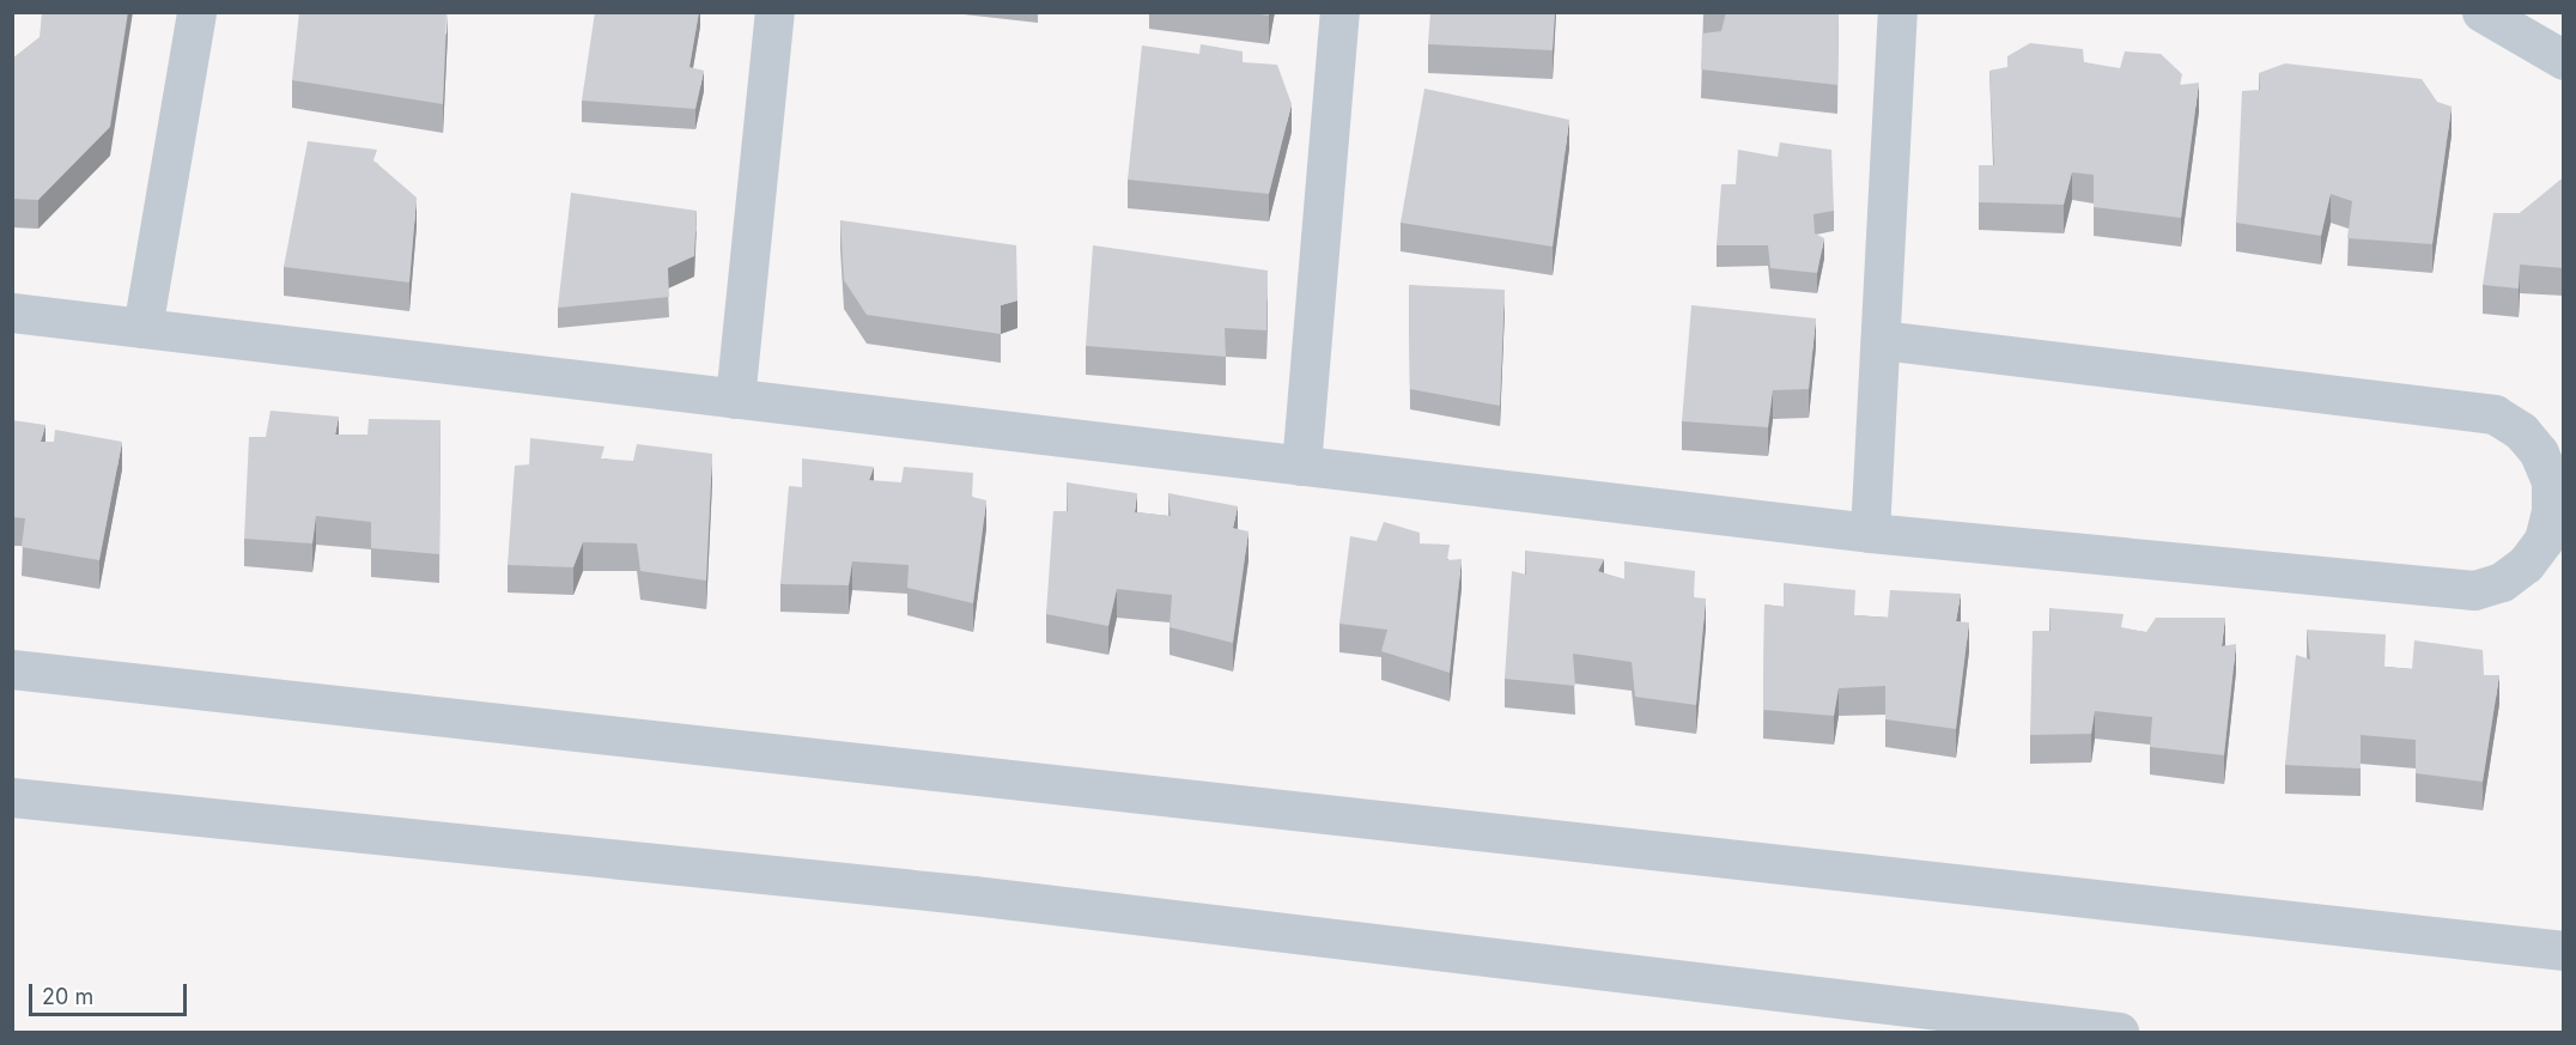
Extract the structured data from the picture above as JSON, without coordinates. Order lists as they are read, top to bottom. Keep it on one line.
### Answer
{"scale_bar":"20 m"}
